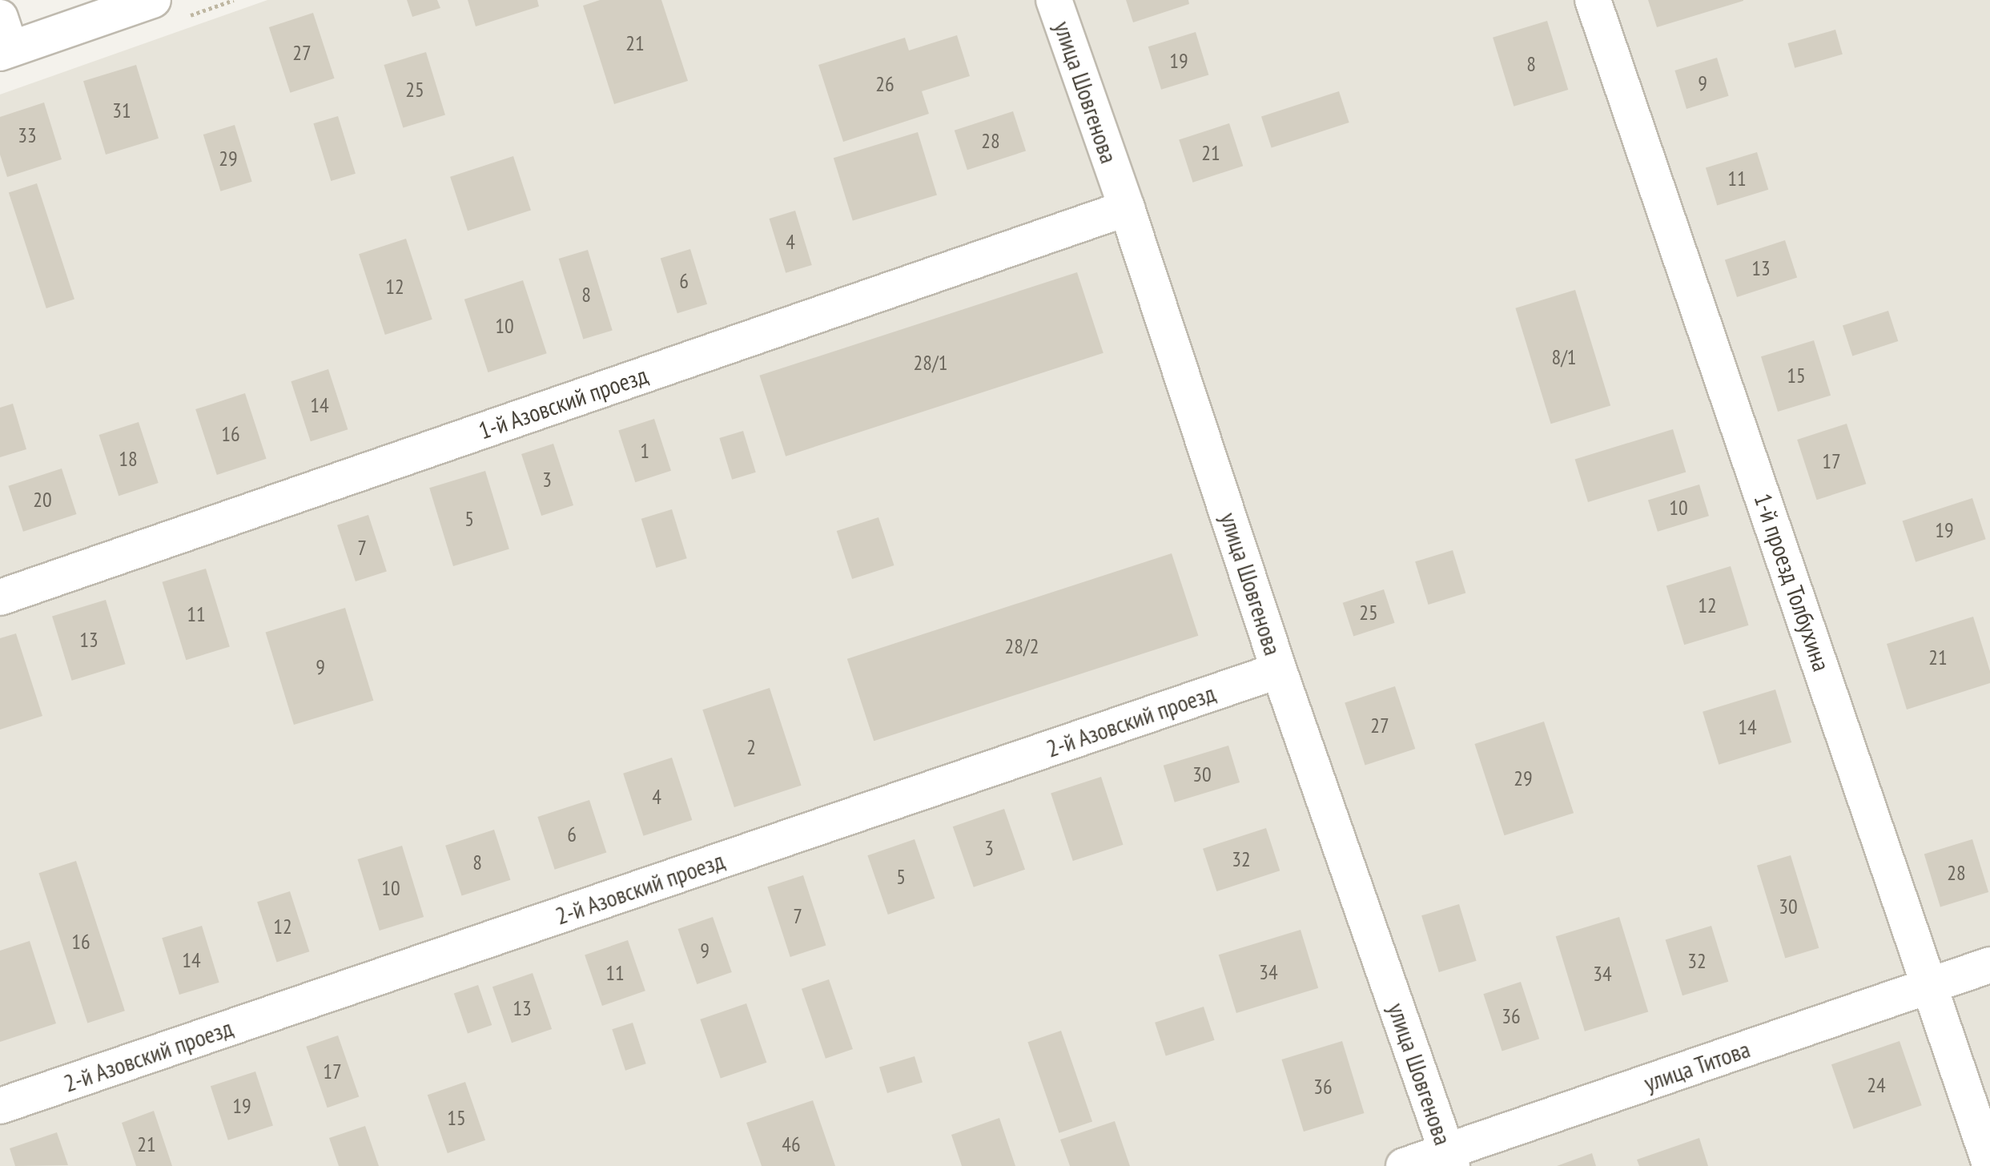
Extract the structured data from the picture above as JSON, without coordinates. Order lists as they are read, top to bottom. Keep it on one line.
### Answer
{"streets":{"street":["улица Шовгенова","1-й Азовский проезд","1-й проезд Толбухина","2-й Азовский проезд","улица Титова"]},"crossings":[["улица Шовгенова","1-й Азовский проезд"],["улица Шовгенова","2-й Азовский проезд"],["улица Шовгенова","улица Титова"],["1-й проезд Толбухина","улица Титова"]],"house_numbers":["21","27","19","8","9","26","25","31","33","28","21","29","11","4","13","6","12","8","10","8/1","28/1","15","14","16","1","18","17","3","20","10","5","19","7","12","25","11","13","28/2","21","9","27","14","2","30","29","4","6","3","32","8","28","5","10","30","7","12","16","9","14","32","34","11","34","13","36","17","24","36","19","15","21","46"]}
